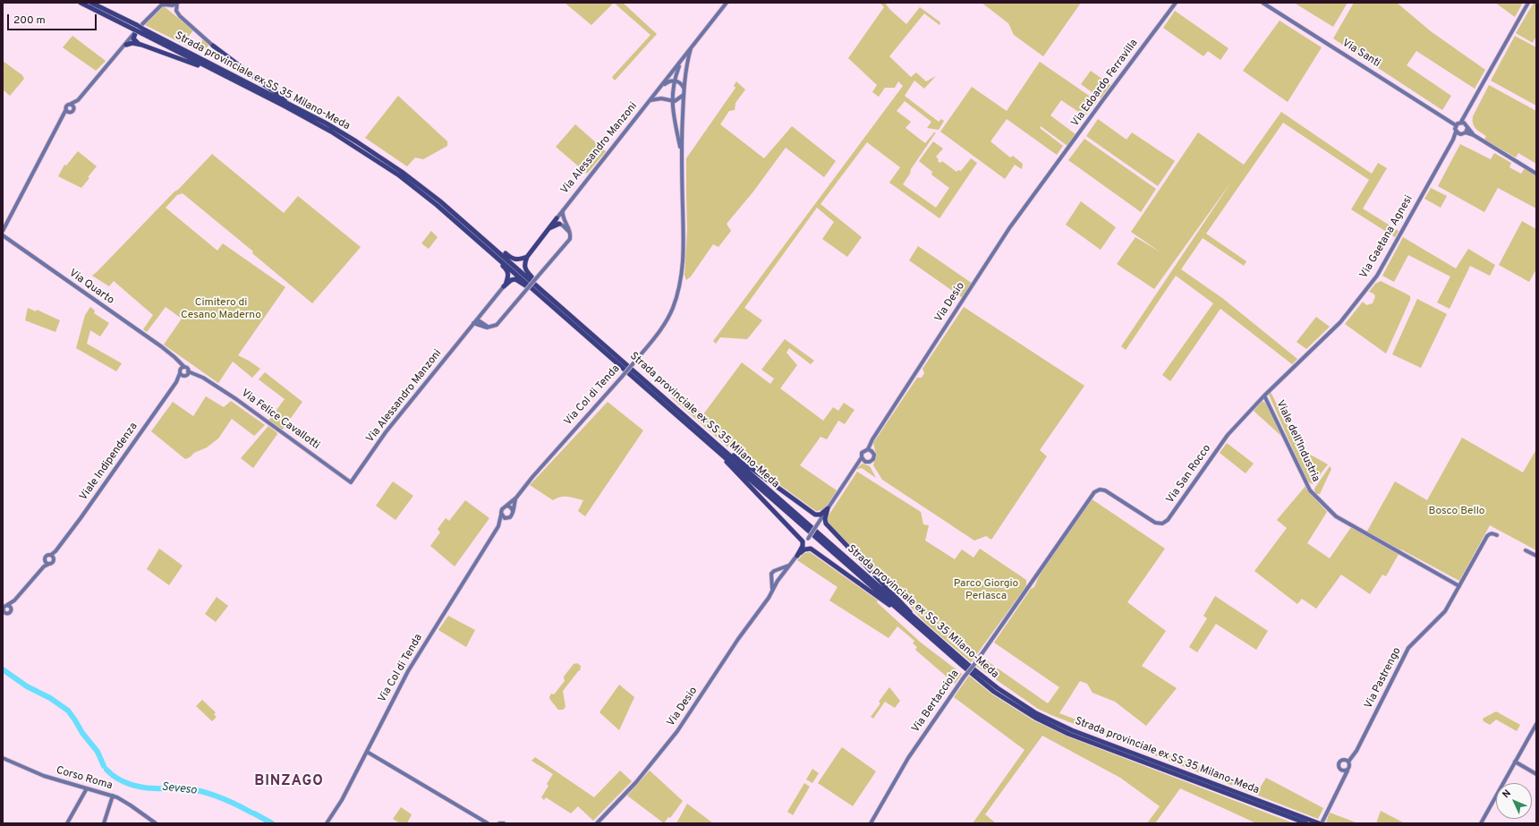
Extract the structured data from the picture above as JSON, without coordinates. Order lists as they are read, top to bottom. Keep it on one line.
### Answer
{"streets":{"highway":["Strada provinciale ex SS 35 Milano-Meda"],"street":["Via Santi","Via Edoardo Ferravilla","Via Alessandro Manzoni","Via Gaetana Agnesi","Via Quarto","Via Desio","Via Col di Tenda","Via Felice Cavallotti","Viale dell'Industria","Viale Indipendenza","Via San Rocco","Via Pastrengo","Via Bertacciola","Corso Roma"]},"crossings":[["Via Santi","Via Gaetana Agnesi"],["Via Edoardo Ferravilla","Via Desio"],["Via Alessandro Manzoni","Via Col di Tenda"],["Via Alessandro Manzoni","Via Felice Cavallotti"],["Via Gaetana Agnesi","Viale dell'Industria"],["Via Gaetana Agnesi","Via San Rocco"],["Via Quarto","Via Felice Cavallotti"],["Via Quarto","Viale Indipendenza"],["Via Felice Cavallotti","Viale Indipendenza"],["Viale dell'Industria","Via San Rocco"],["Viale dell'Industria","Via Pastrengo"],["Via San Rocco","Via Bertacciola"]],"districts":["BINZAGO"],"water":["Seveso"],"parks":["Cimitero di Cesano Maderno","Bosco Bello","Parco Giorgio Perlasca"],"scale_bar":"200 m","north":"top left"}
